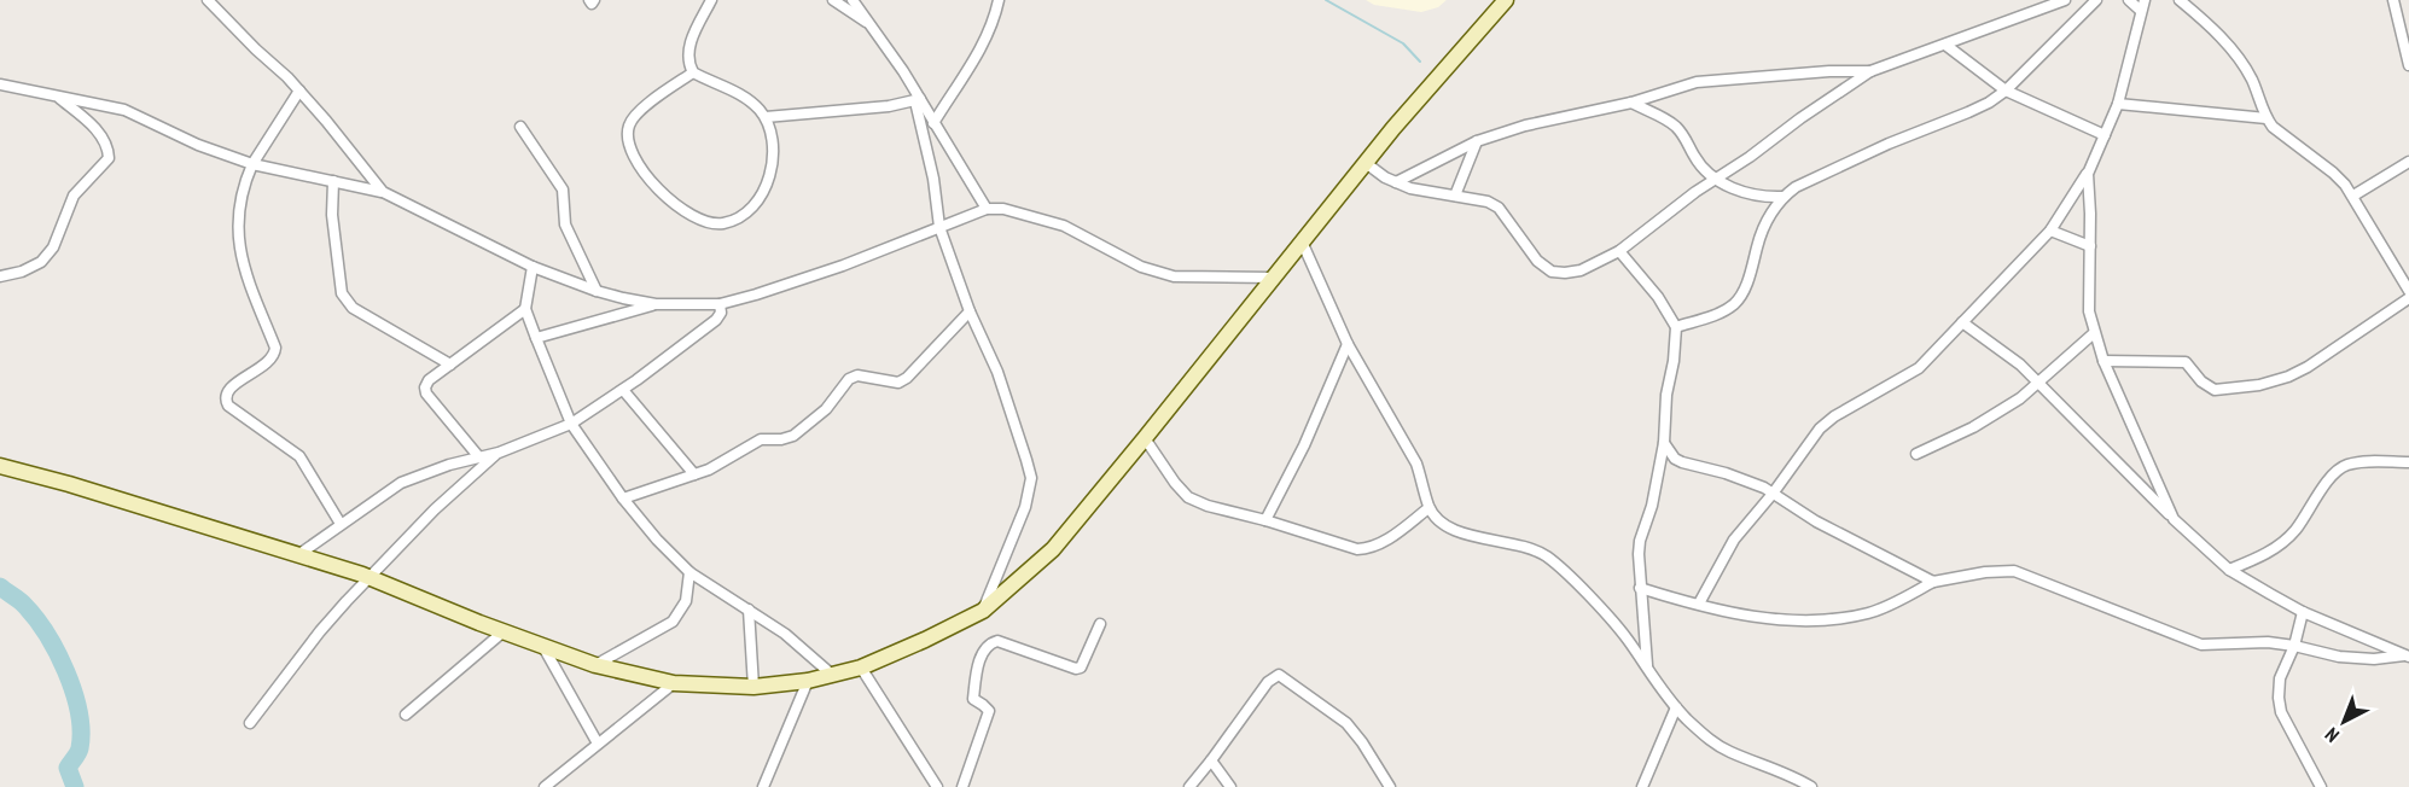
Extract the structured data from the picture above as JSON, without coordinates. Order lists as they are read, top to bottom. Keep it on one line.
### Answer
{"north":"bottom left"}
